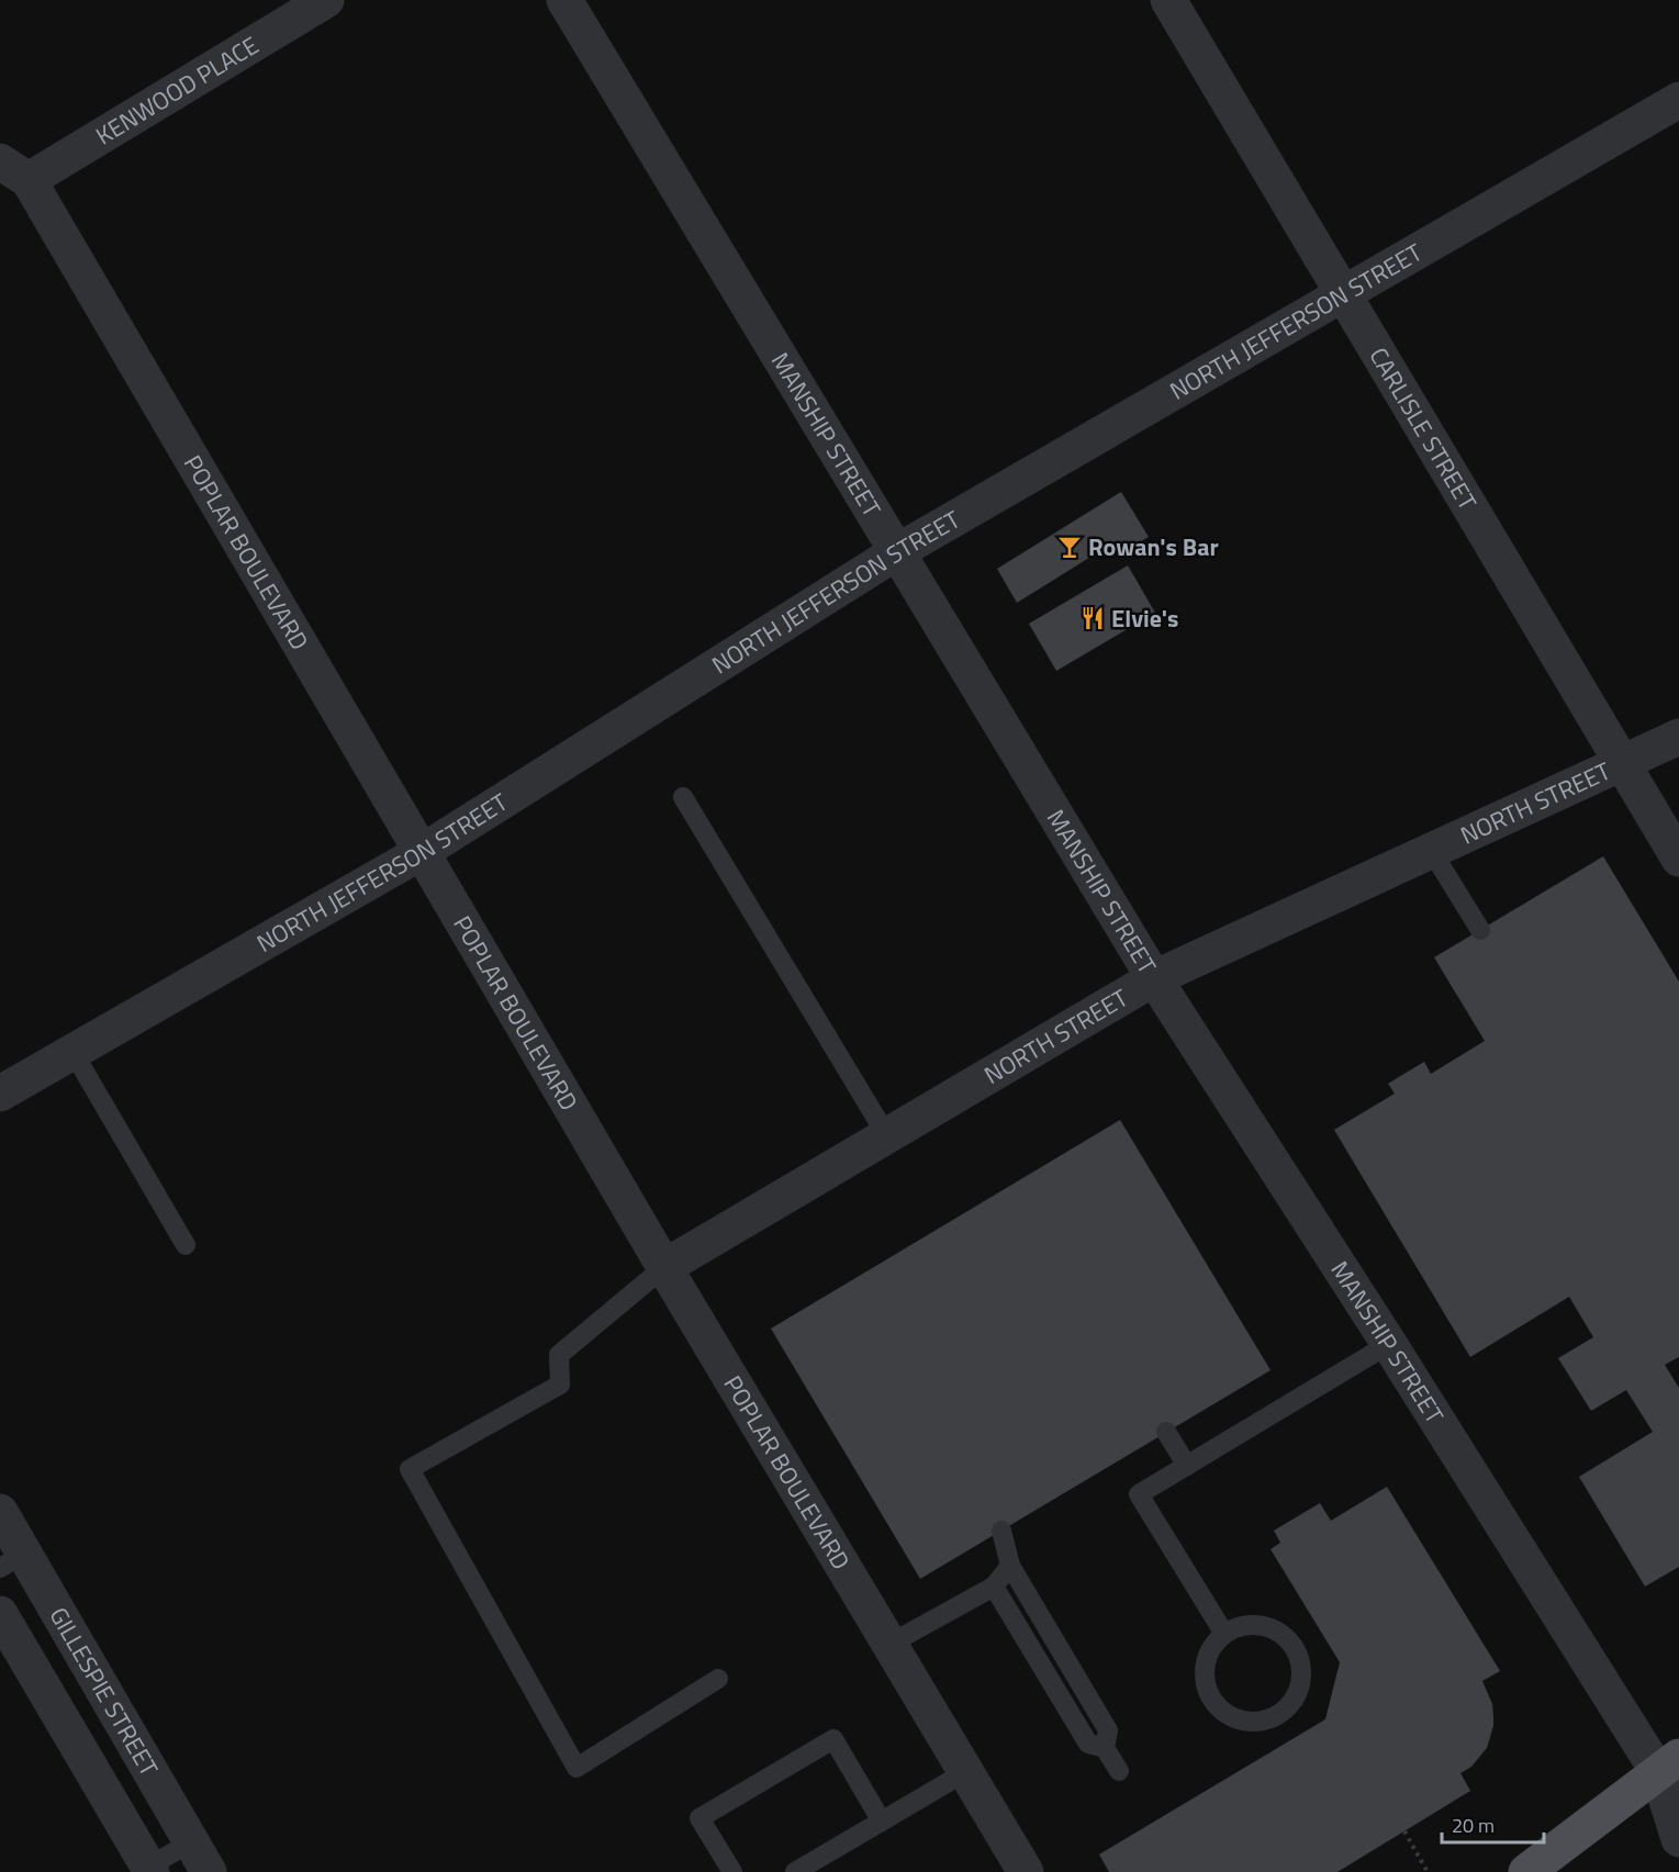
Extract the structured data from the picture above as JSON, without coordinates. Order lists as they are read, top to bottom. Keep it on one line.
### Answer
{"streets":{"street":["KENWOOD PLACE","NORTH JEFFERSON STREET","CARLISLE STREET","MANSHIP STREET","POPLAR BOULEVARD","NORTH STREET","GILLESPIE STREET"]},"crossings":[["KENWOOD PLACE","POPLAR BOULEVARD"],["NORTH JEFFERSON STREET","CARLISLE STREET"],["NORTH JEFFERSON STREET","MANSHIP STREET"],["NORTH JEFFERSON STREET","POPLAR BOULEVARD"],["CARLISLE STREET","NORTH STREET"],["MANSHIP STREET","NORTH STREET"],["POPLAR BOULEVARD","NORTH STREET"]],"places":{"bar":["Rowan's Bar"],"restaurant":["Elvie's"]},"scale_bar":"20 m"}
